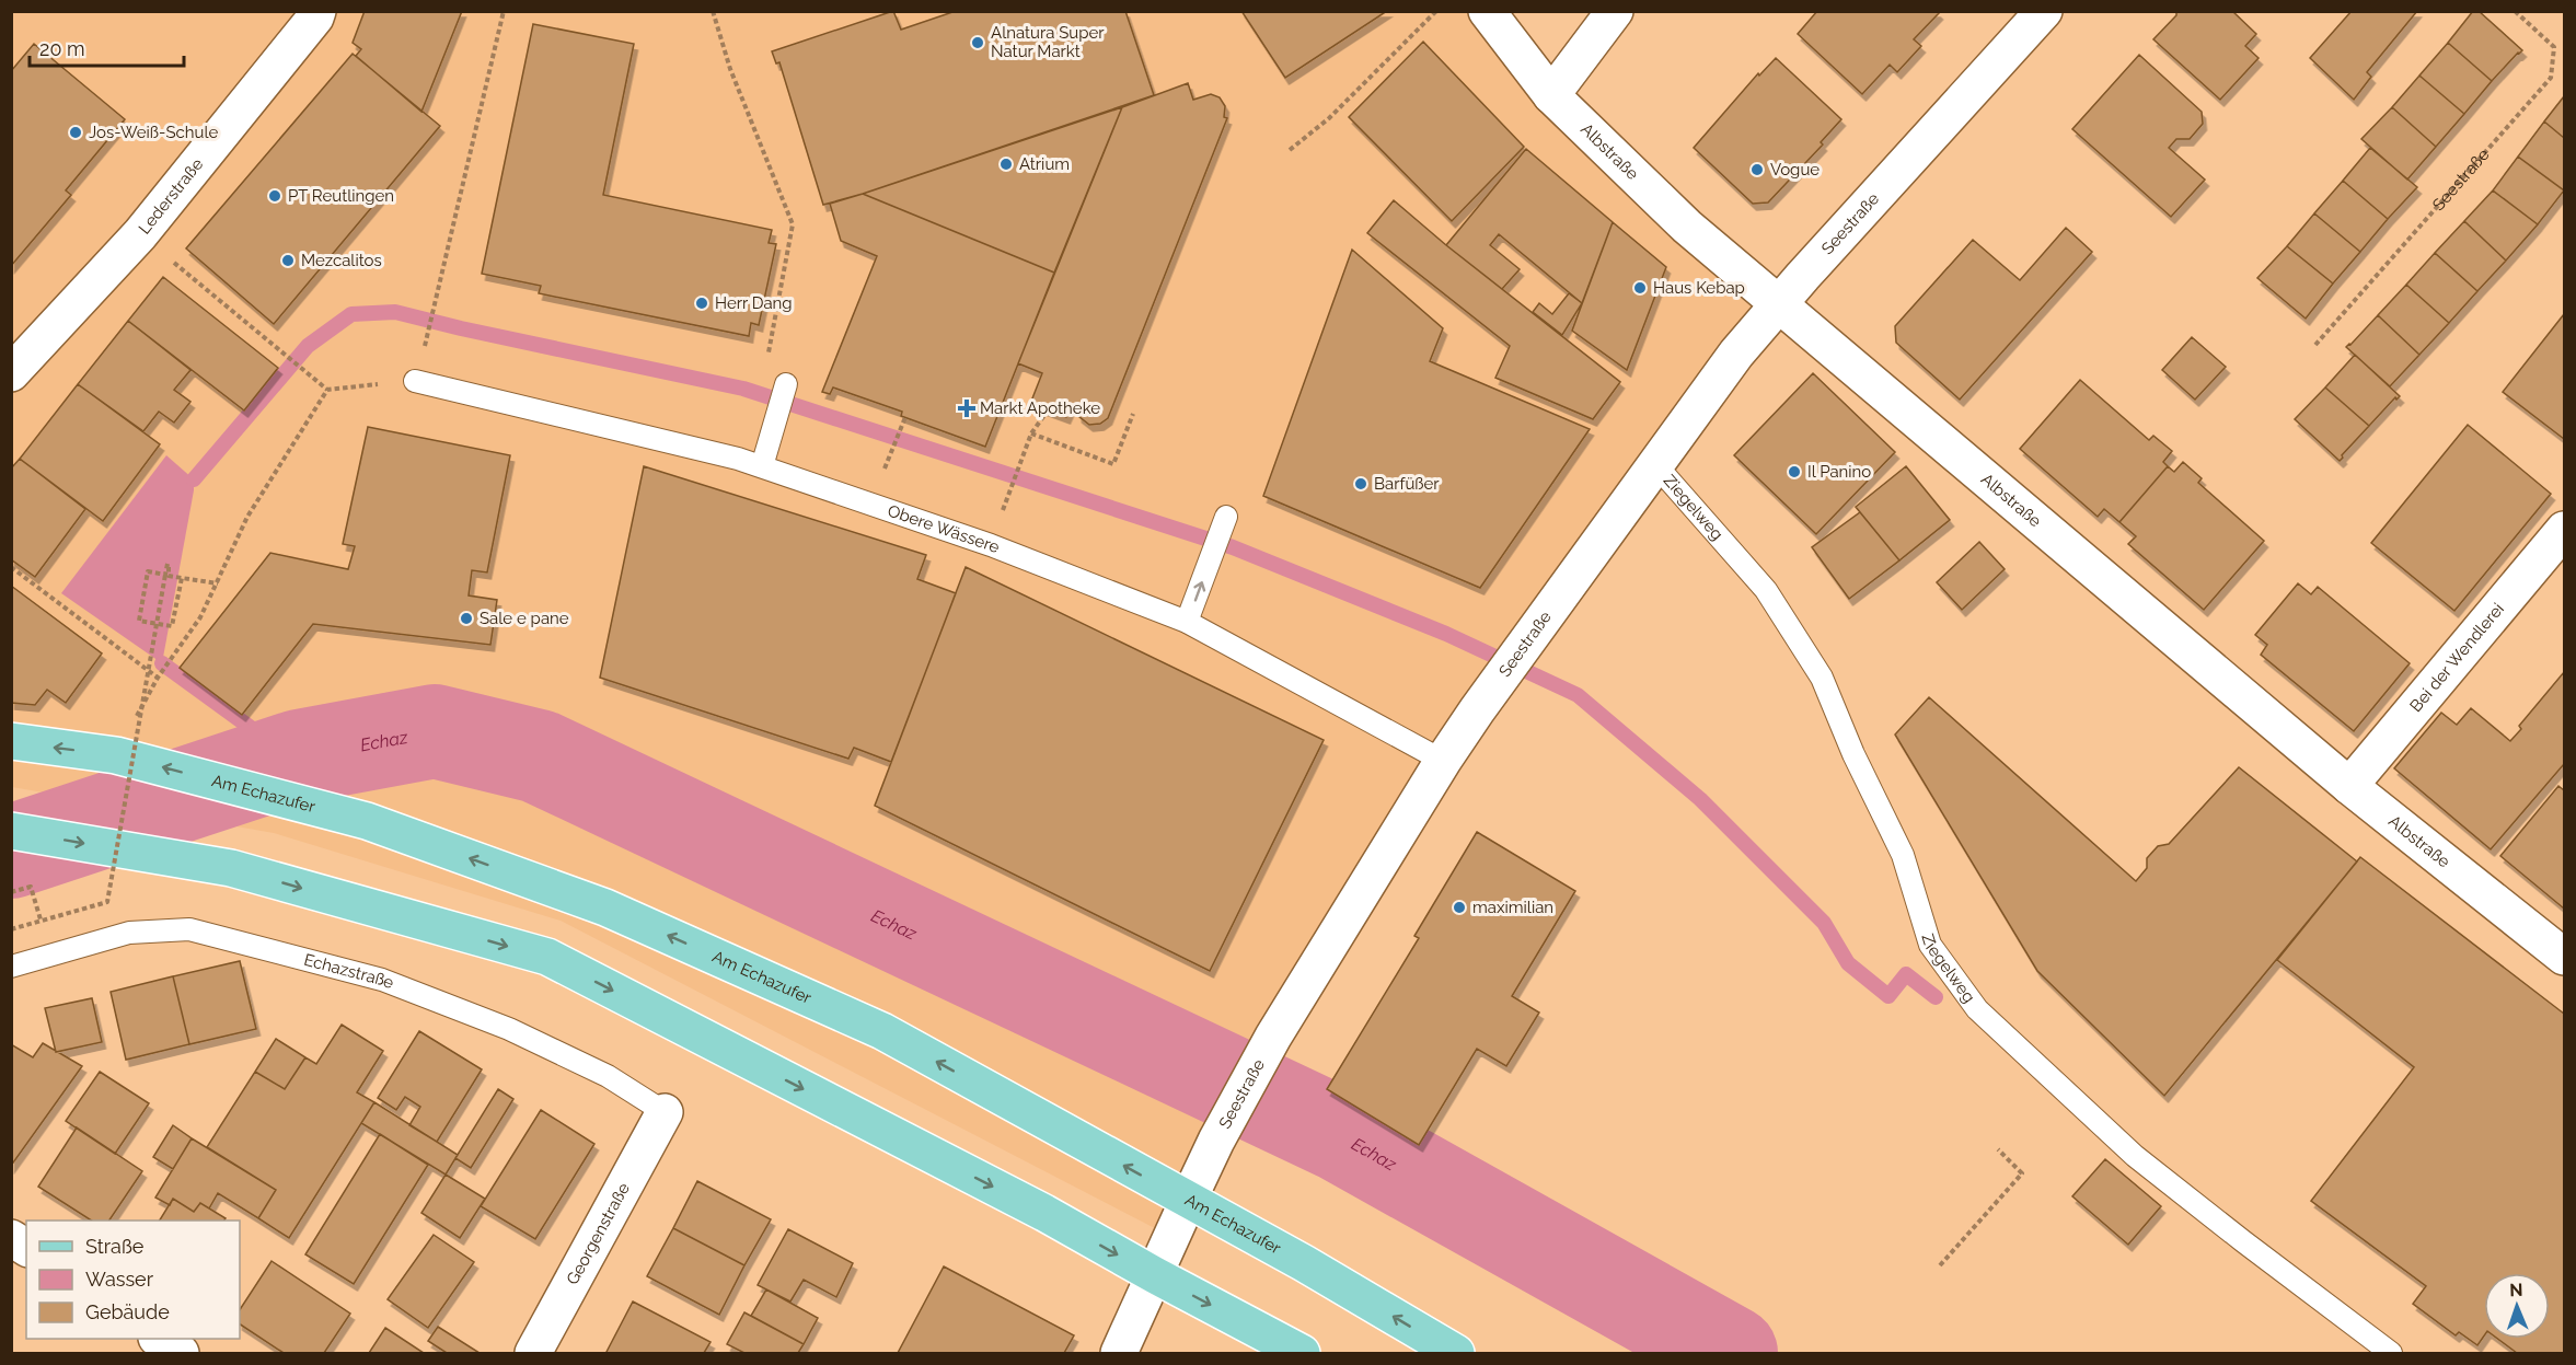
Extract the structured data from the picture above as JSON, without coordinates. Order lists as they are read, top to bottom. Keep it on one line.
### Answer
{"streets":{"main road":["Am Echazufer"],"street":["Albstraße","Seestraße","Lederstraße","Bei der Wendlerei","Georgenstraße"],"lane":["Ziegelweg","Obere Wässere","Echazstraße"]},"crossings":[["Albstraße","Seestraße"],["Albstraße","Bei der Wendlerei"],["Seestraße","Ziegelweg"],["Seestraße","Obere Wässere"],["Seestraße","Am Echazufer"],["Echazstraße","Georgenstraße"]],"water":["Echaz"],"places":{"other":["Alnatura Super Natur Markt","Jos-Weiß-Schule","Atrium","Vogue","PT Reutlingen","Mezcalitos","Haus Kebap","Herr Dang","Il Panino","Barfüßer","Sale e pane","maximilian"],"health":["Markt Apotheke"]},"legend":["Straße","Wasser","Gebäude"],"scale_bar":"20 m","north":"top"}
